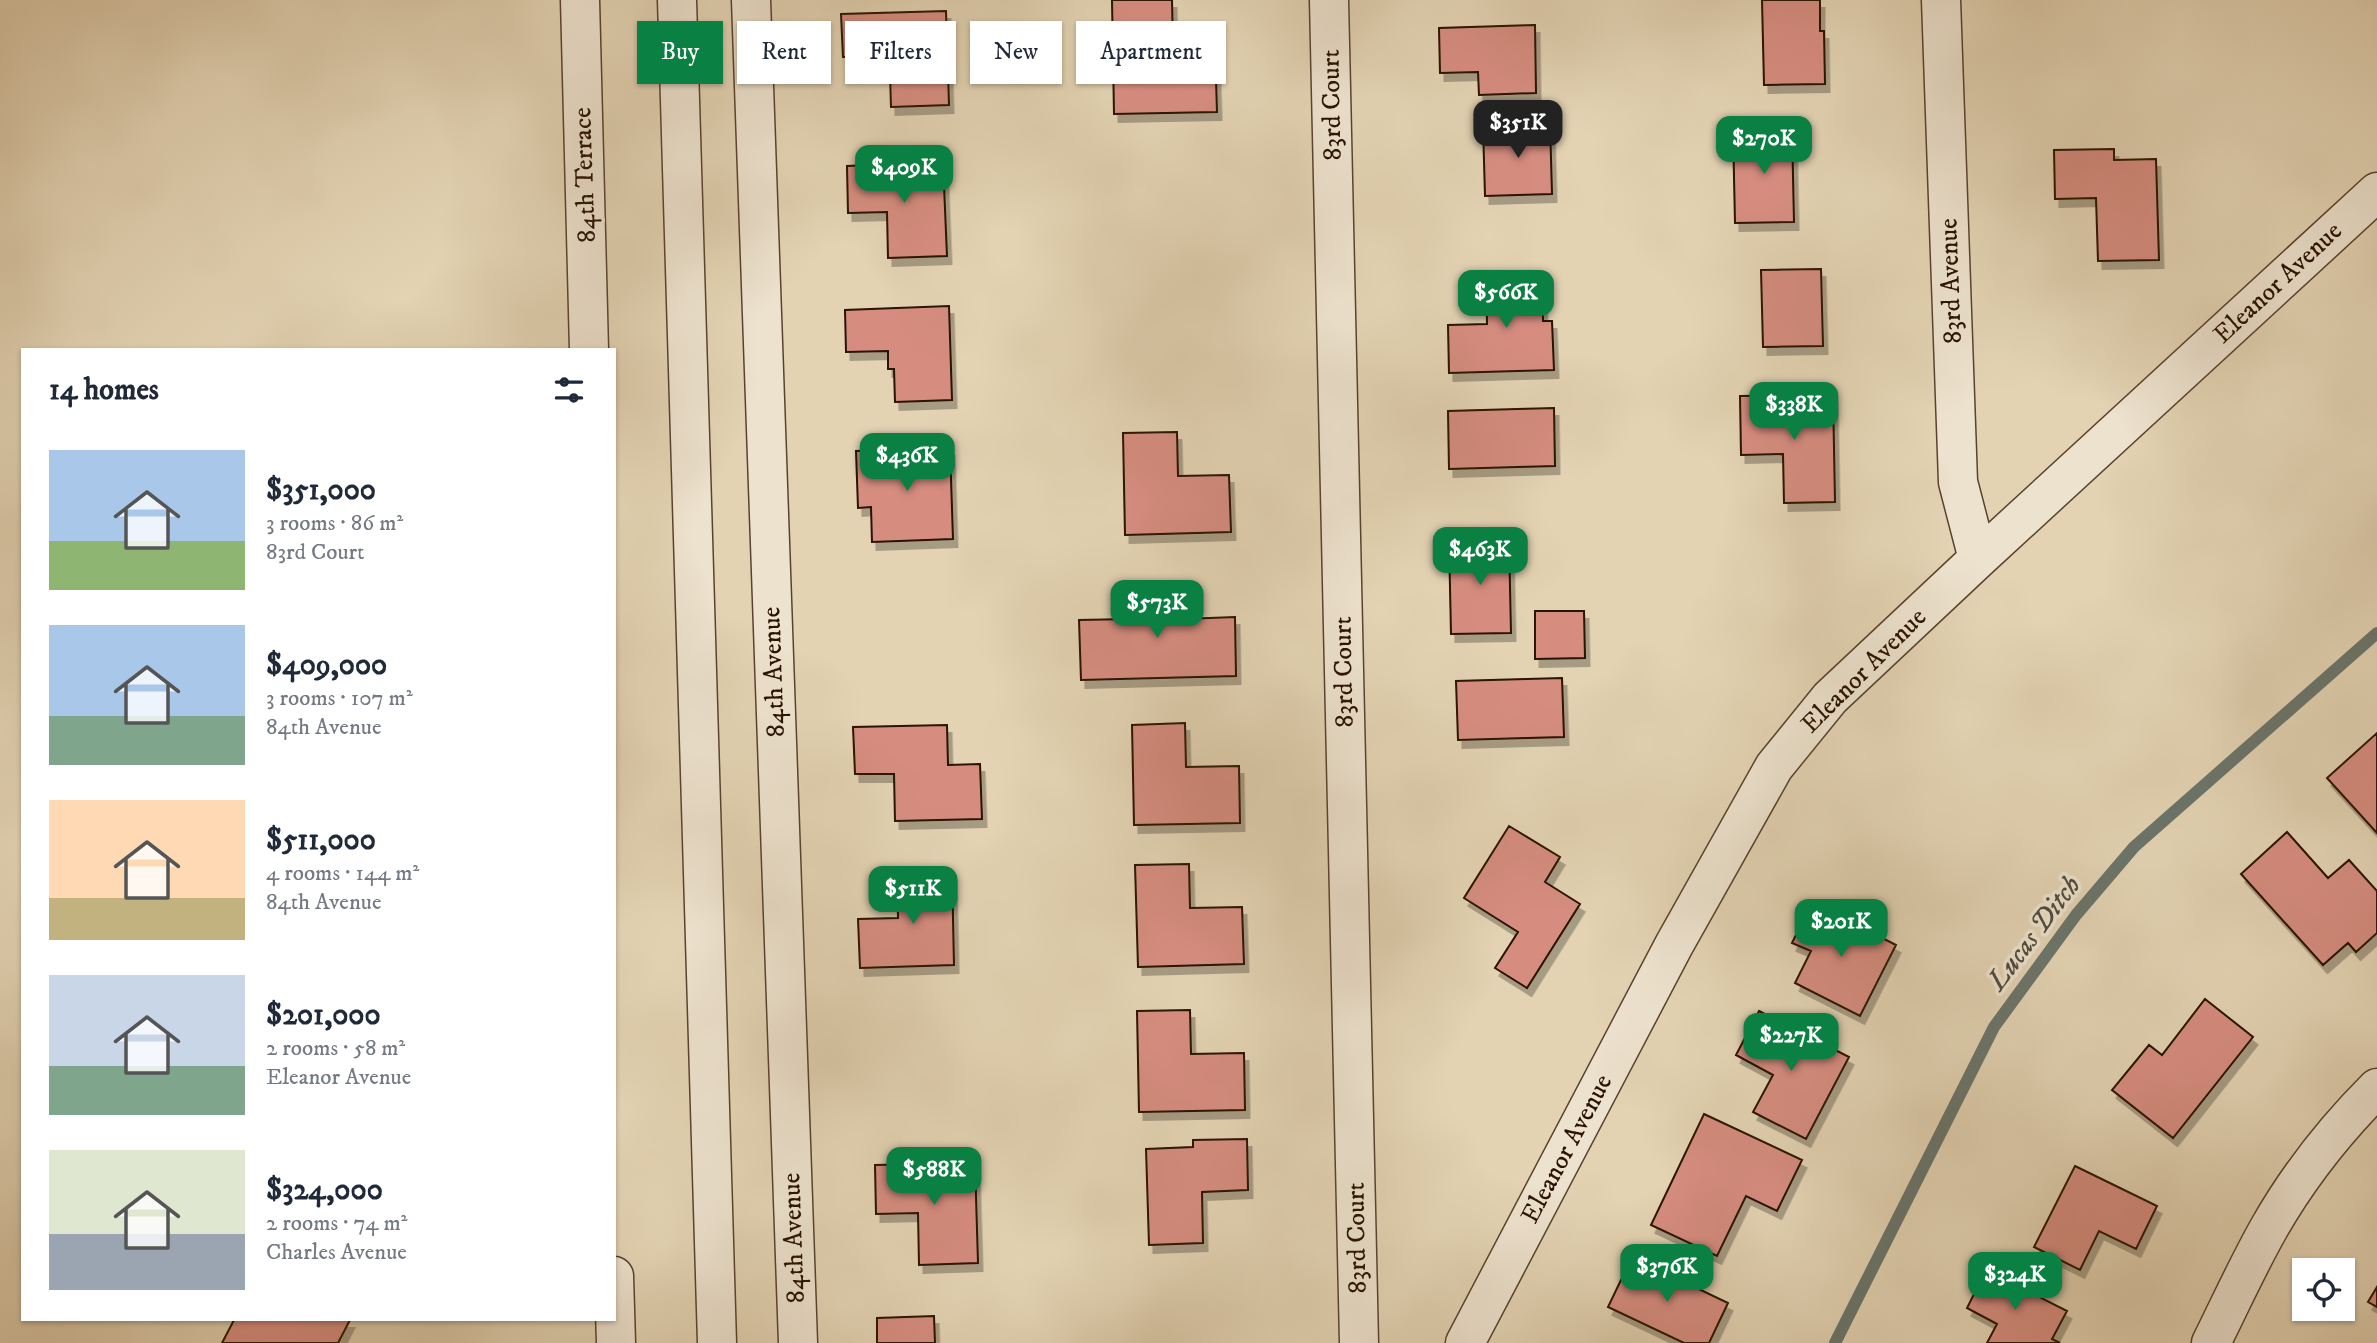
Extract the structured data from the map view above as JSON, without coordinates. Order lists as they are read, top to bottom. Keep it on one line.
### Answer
{"streets":{"street":["83rd Court","84th Terrace","83rd Avenue","Eleanor Avenue","84th Avenue"]},"crossings":[["83rd Avenue","Eleanor Avenue"]],"water":["Lucas Ditch"],"page":{"chip":["Buy","Rent","Filters","New","Apartment"],"price":["$351K","$270K","$409K","$566K","$338K","$436K","$463K","$573K","$511K","$201K","$227K","$588K","$376K","$324K"],"heading":"14 homes","list":[{"name":"$351,000","note":"3 rooms · 86 m² · 83rd Court"},{"name":"$409,000","note":"3 rooms · 107 m² · 84th Avenue"},{"name":"$511,000","note":"4 rooms · 144 m² · 84th Avenue"},{"name":"$201,000","note":"2 rooms · 58 m² · Eleanor Avenue"},{"name":"$324,000","note":"2 rooms · 74 m² · Charles Avenue"}]}}
